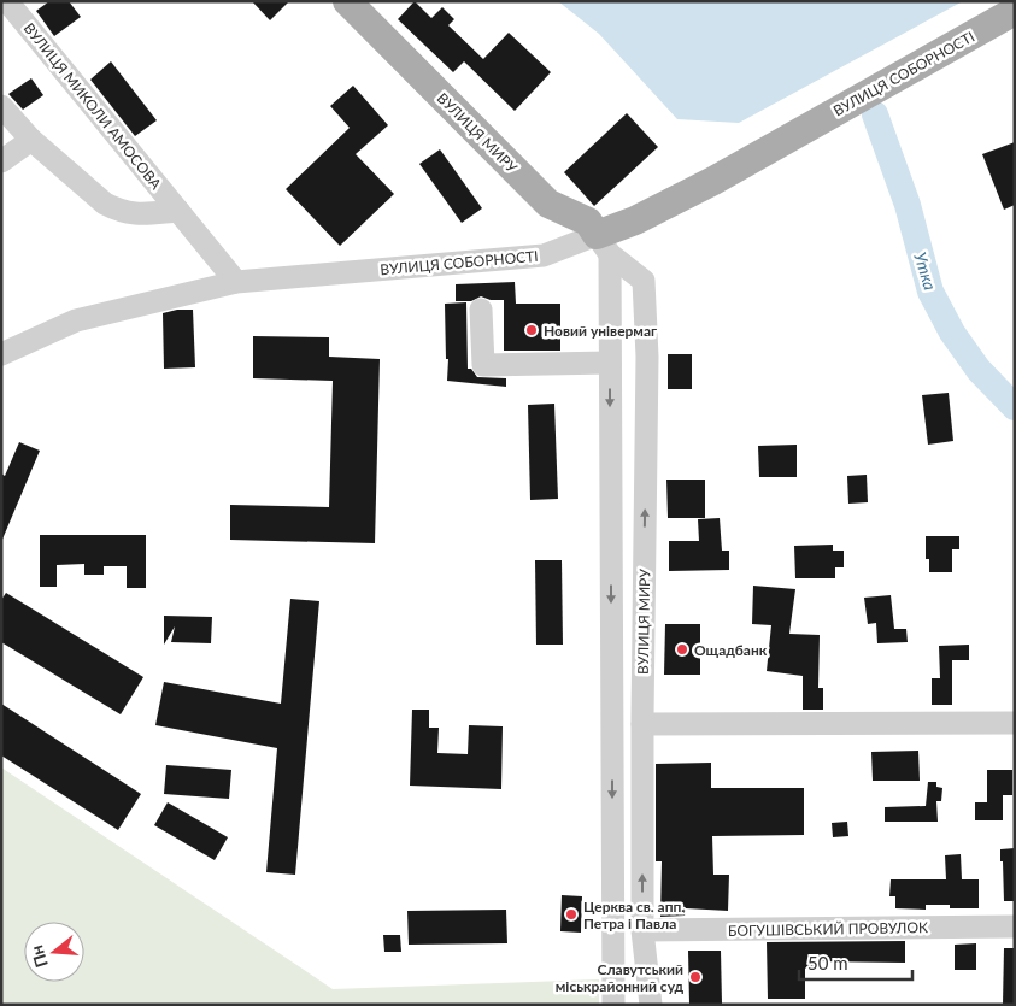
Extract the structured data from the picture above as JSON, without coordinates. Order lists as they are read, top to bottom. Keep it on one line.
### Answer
{"streets":{"main road":["ВУЛИЦЯ СОБОРНОСТІ","ВУЛИЦЯ МИРУ"],"street":["ВУЛИЦЯ МИКОЛИ АМОСОВА","БОГУШІВСЬКИЙ ПРОВУЛОК"]},"crossings":[["ВУЛИЦЯ СОБОРНОСТІ","ВУЛИЦЯ МИКОЛИ АМОСОВА"],["ВУЛИЦЯ СОБОРНОСТІ","ВУЛИЦЯ МИРУ"],["ВУЛИЦЯ МИРУ","БОГУШІВСЬКИЙ ПРОВУЛОК"]],"water":["Утка"],"places":["Новий універмаг","Ощадбанк","Церква св. апп. Петра і Павла","Славутський міськрайонний суд"],"scale_bar":"50 m","north":"left"}
